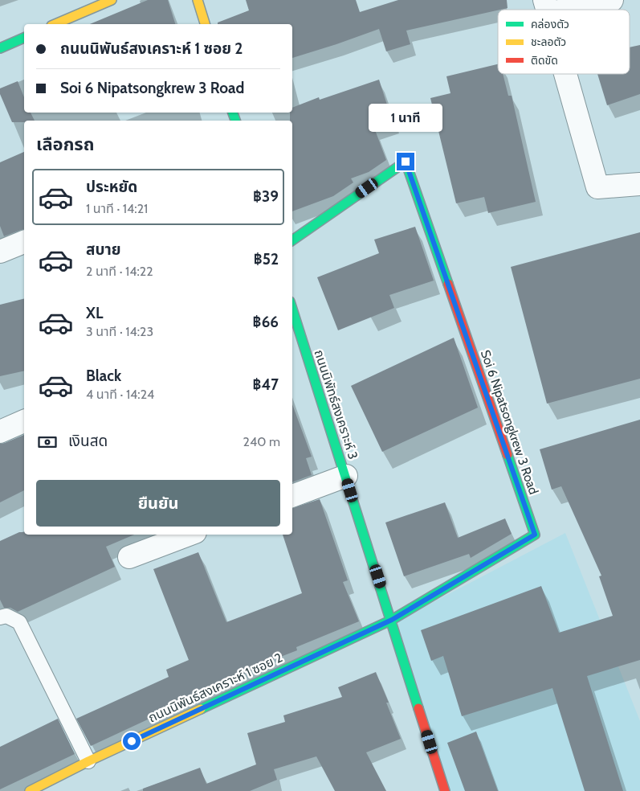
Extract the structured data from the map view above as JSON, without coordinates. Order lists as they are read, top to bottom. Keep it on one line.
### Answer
{"streets":{"street":["ถนนนิพัทธ์สงเคราะห์ 3","Soi 6 Nipatsongkrew 3 Road","ถนนนิพันธ์สงเคราะห์ 1 ซอย 2"]},"crossings":[["ถนนนิพัทธ์สงเคราะห์ 3","Soi 6 Nipatsongkrew 3 Road"],["ถนนนิพัทธ์สงเคราะห์ 3","ถนนนิพันธ์สงเคราะห์ 1 ซอย 2"],["Soi 6 Nipatsongkrew 3 Road","ถนนนิพันธ์สงเคราะห์ 1 ซอย 2"]],"legend":["คล่องตัว","ชะลอตัว","ติดขัด"],"page":{"banner":["ถนนนิพันธ์สงเคราะห์ 1 ซอย 2","Soi 6 Nipatsongkrew 3 Road"],"bubble":"1 นาที","heading":"เลือกรถ","list":[{"name":"ประหยัด","note":"1 นาที · 14:21","value":"฿39"},{"name":"สบาย","note":"2 นาที · 14:22","value":"฿52"},{"name":"XL","note":"3 นาที · 14:23","value":"฿66"},{"name":"Black","note":"4 นาที · 14:24","value":"฿47"}],"pay":["เงินสด","240 m"],"buttons":"ยืนยัน"}}
